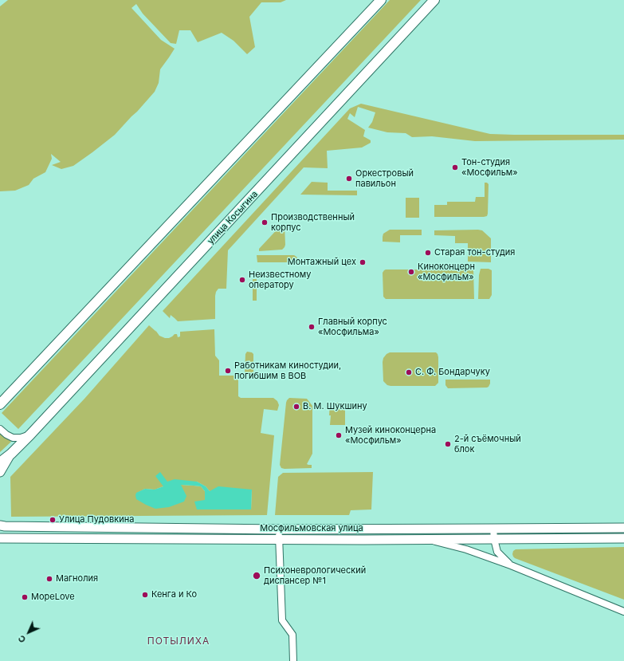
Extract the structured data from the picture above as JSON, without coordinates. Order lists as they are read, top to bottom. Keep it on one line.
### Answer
{"streets":{"main road":["улица Косыгина","Мосфильмовская улица"]},"districts":["ПОТЫЛИХА"],"places":["Тон-студия «Мосфильм»","Оркестровый павильон","Производственный корпус","Старая тон-студия","Монтажный цех","Киноконцерн «Мосфильм»","Неизвестному оператору","Главный корпус «Мосфильма»","Работникам киностудии, погибшим в ВОВ","С. Ф. Бондарчуку","В. М. Шукшину","Музей киноконцерна «Мосфильм»","2-й съёмочный блок","Улица Пудовкина","Психоневрологический диспансер №1","Магнолия","Кенга и Ко","МореLove"],"north":"bottom left"}
